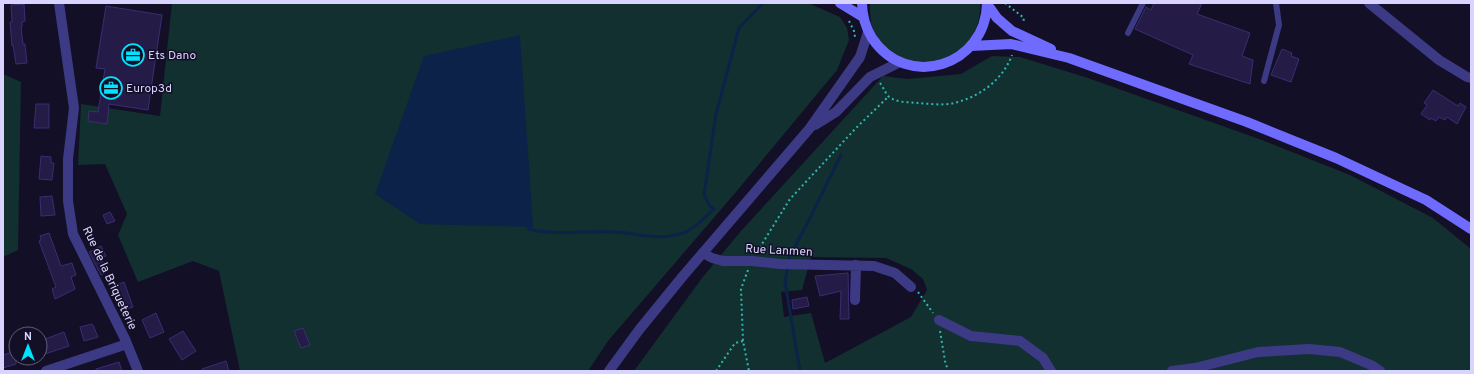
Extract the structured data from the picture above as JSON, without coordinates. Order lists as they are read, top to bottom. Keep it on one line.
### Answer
{"streets":{"street":["Rue Lanmen","Rue de la Briqueterie"]},"places":{"office":["Ets Dano","Europ3d"]},"north":"top"}
